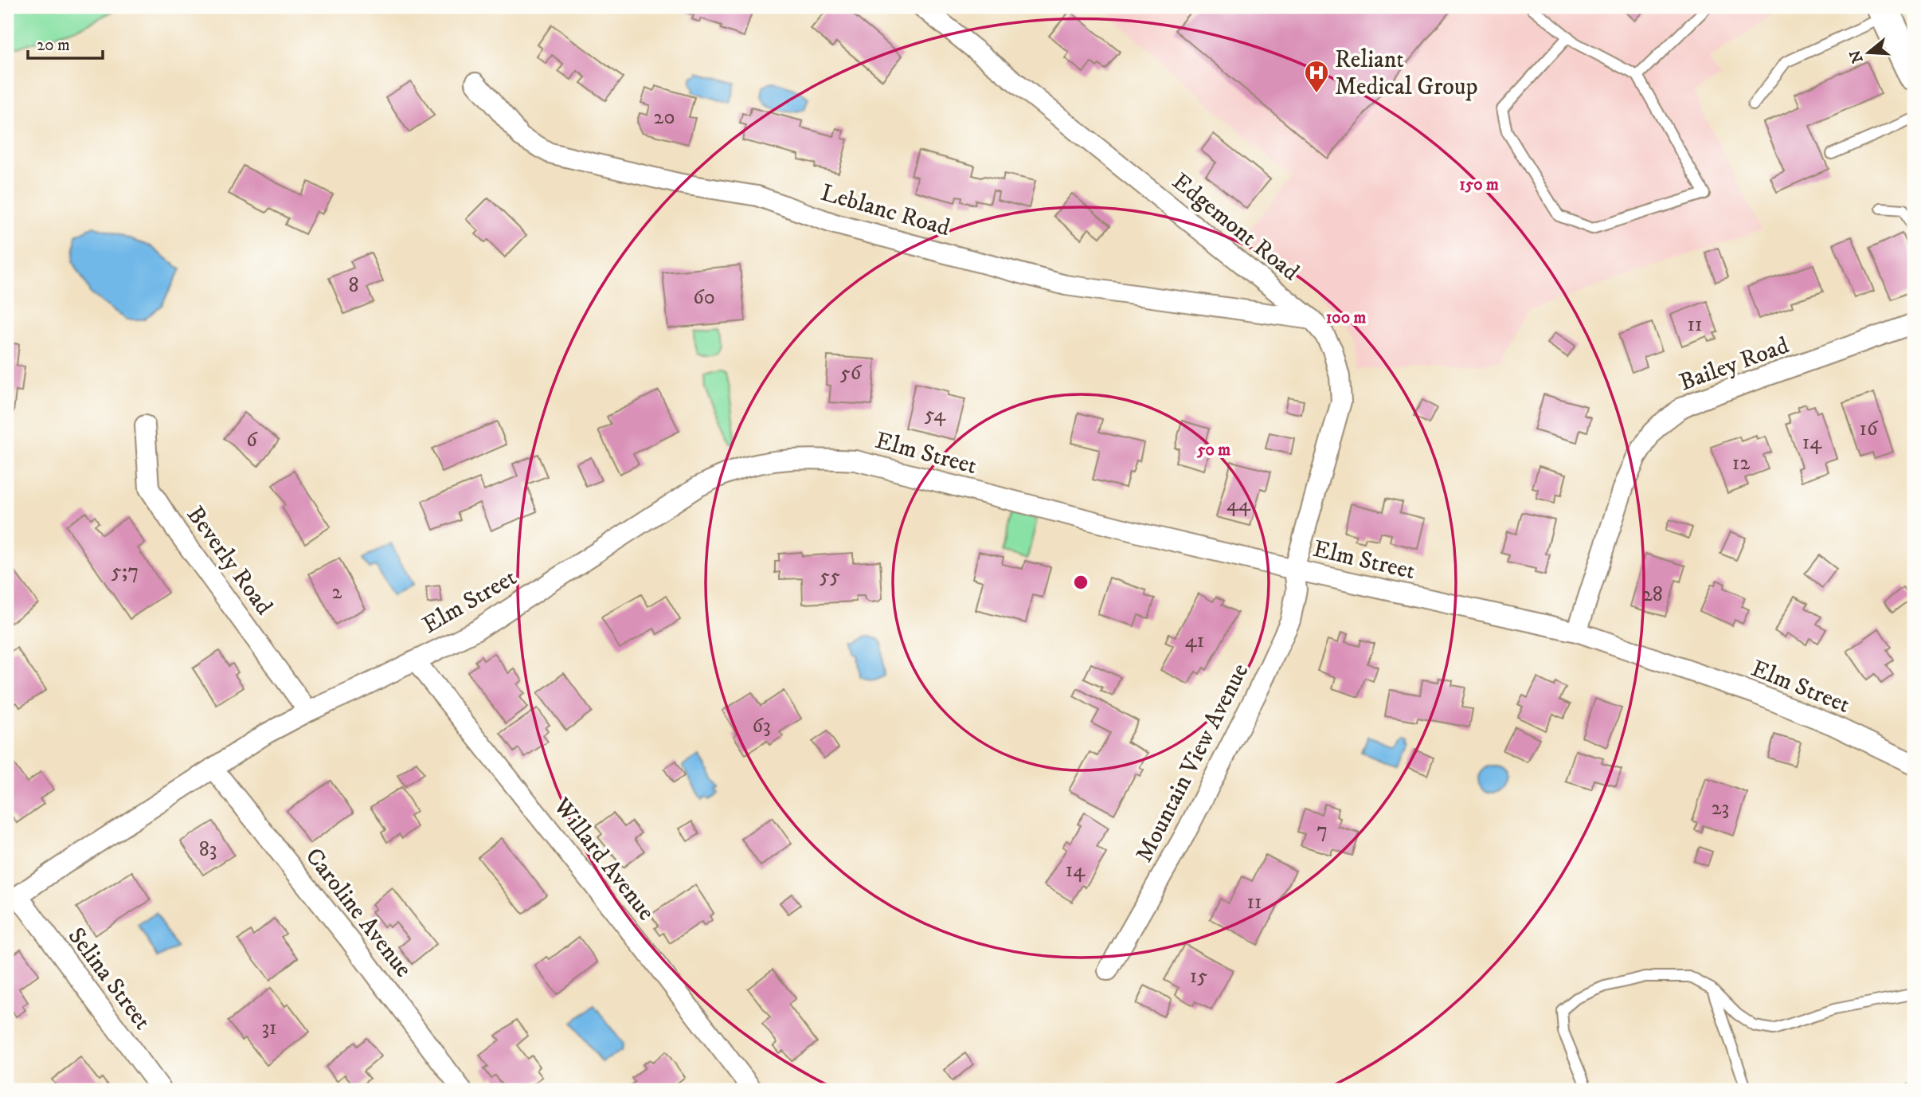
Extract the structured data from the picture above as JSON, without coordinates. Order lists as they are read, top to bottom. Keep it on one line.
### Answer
{"streets":{"street":["Leblanc Road","Edgemont Road","Bailey Road","Elm Street","Beverly Road","Mountain View Avenue","Willard Avenue","Caroline Avenue","Selina Street"]},"crossings":[["Leblanc Road","Edgemont Road"],["Edgemont Road","Elm Street"],["Edgemont Road","Mountain View Avenue"],["Bailey Road","Elm Street"],["Elm Street","Beverly Road"],["Elm Street","Mountain View Avenue"],["Elm Street","Willard Avenue"],["Elm Street","Caroline Avenue"],["Elm Street","Selina Street"]],"places":{"hospital":["Reliant Medical Group"]},"house_numbers":["20","8","60","11","56","54","16","6","14","12","44","5;7","55","2","28","41","63","23","7","83","14","11","15","31"],"scale_bar":"20 m","north":"left","rings":["150 m","100 m","50 m"]}
